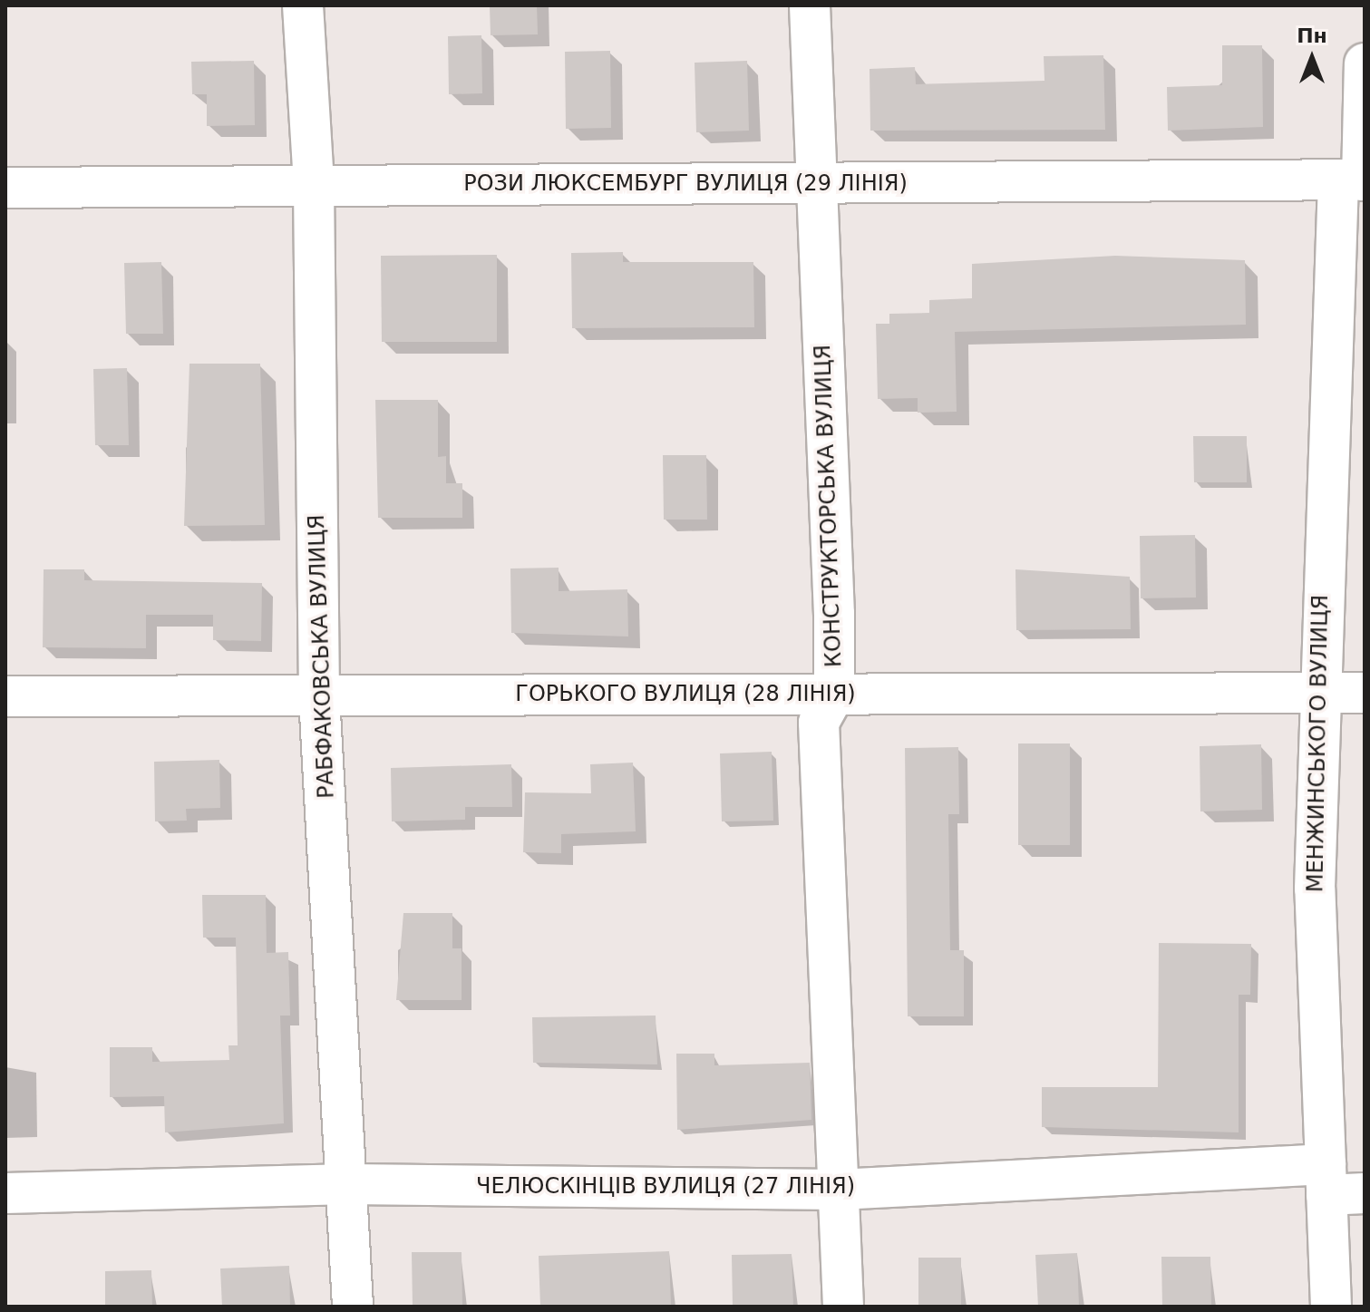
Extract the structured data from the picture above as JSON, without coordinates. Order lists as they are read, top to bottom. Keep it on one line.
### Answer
{"streets":{"street":["РОЗИ ЛЮКСЕМБУРГ ВУЛИЦЯ (29 ЛIНIЯ)","КОНСТРУКТОРСЬКА ВУЛИЦЯ","РАБФАКОВСЬКА ВУЛИЦЯ","ГОРЬКОГО ВУЛИЦЯ (28 ЛIНIЯ)","МЕНЖИНСЬКОГО ВУЛИЦЯ","ЧЕЛЮСКІНЦІВ ВУЛИЦЯ (27 ЛIНIЯ)"]},"crossings":[["РОЗИ ЛЮКСЕМБУРГ ВУЛИЦЯ (29 ЛIНIЯ)","КОНСТРУКТОРСЬКА ВУЛИЦЯ"],["РОЗИ ЛЮКСЕМБУРГ ВУЛИЦЯ (29 ЛIНIЯ)","РАБФАКОВСЬКА ВУЛИЦЯ"],["РОЗИ ЛЮКСЕМБУРГ ВУЛИЦЯ (29 ЛIНIЯ)","МЕНЖИНСЬКОГО ВУЛИЦЯ"],["КОНСТРУКТОРСЬКА ВУЛИЦЯ","ГОРЬКОГО ВУЛИЦЯ (28 ЛIНIЯ)"],["КОНСТРУКТОРСЬКА ВУЛИЦЯ","ЧЕЛЮСКІНЦІВ ВУЛИЦЯ (27 ЛIНIЯ)"],["РАБФАКОВСЬКА ВУЛИЦЯ","ГОРЬКОГО ВУЛИЦЯ (28 ЛIНIЯ)"],["РАБФАКОВСЬКА ВУЛИЦЯ","ЧЕЛЮСКІНЦІВ ВУЛИЦЯ (27 ЛIНIЯ)"],["ГОРЬКОГО ВУЛИЦЯ (28 ЛIНIЯ)","МЕНЖИНСЬКОГО ВУЛИЦЯ"],["МЕНЖИНСЬКОГО ВУЛИЦЯ","ЧЕЛЮСКІНЦІВ ВУЛИЦЯ (27 ЛIНIЯ)"]],"north":"top"}
